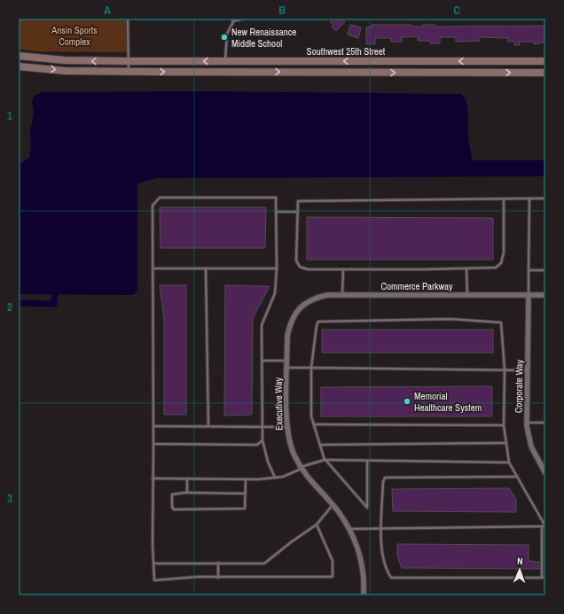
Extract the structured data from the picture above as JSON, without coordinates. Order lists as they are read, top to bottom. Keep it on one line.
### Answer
{"streets":{"street":["Southwest 25th Street","Commerce Parkway","Corporate Way","Executive Way"]},"crossings":[["Commerce Parkway","Corporate Way"],["Commerce Parkway","Executive Way"]],"parks":["Ansin Sports Complex"],"places":["New Renaissance Middle School","Memorial Healthcare System"],"north":"top","grid":{"columns":["A","B","C"],"rows":["1","2","3"]}}
